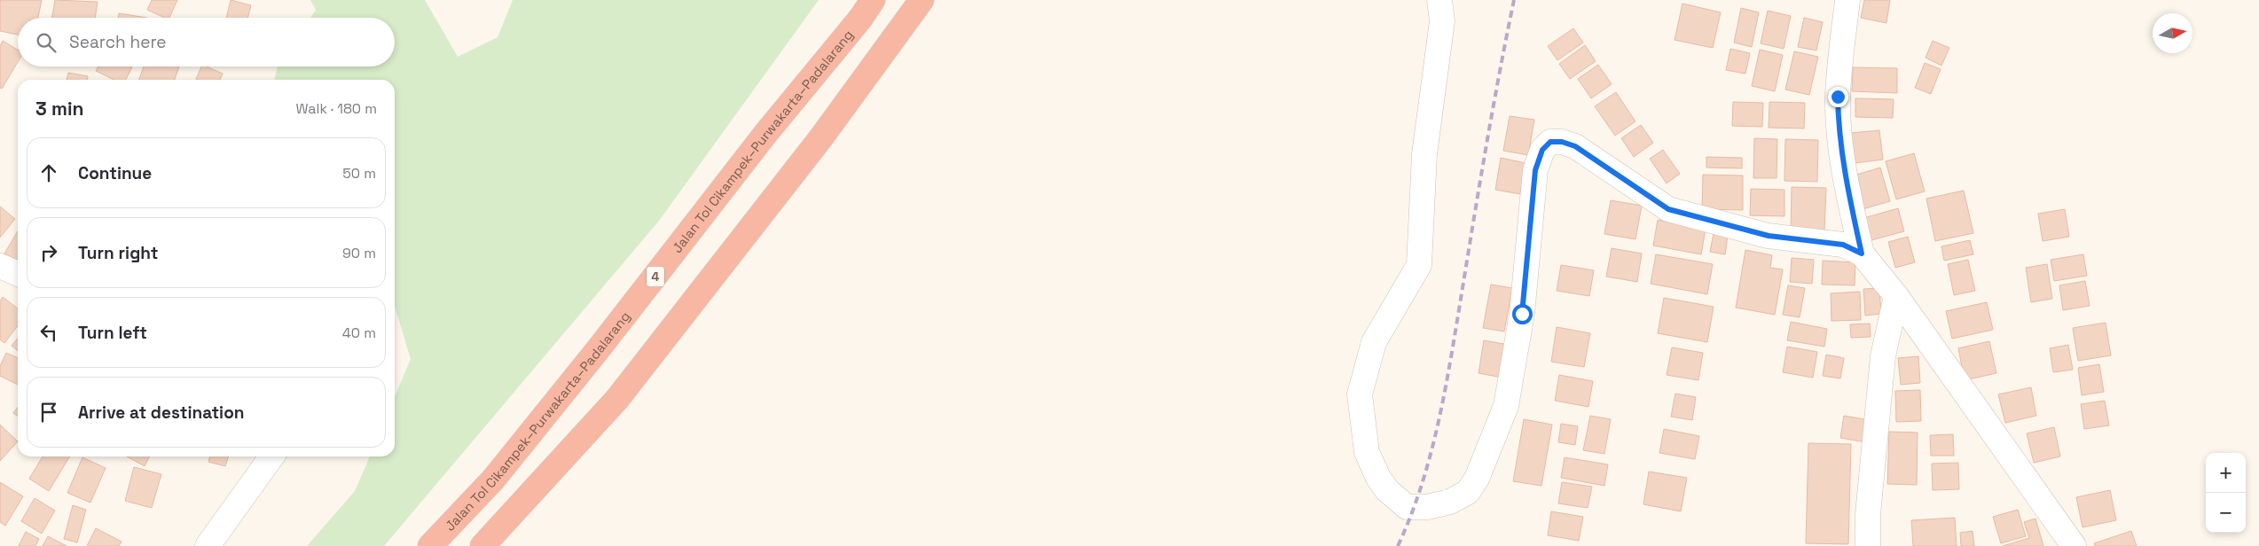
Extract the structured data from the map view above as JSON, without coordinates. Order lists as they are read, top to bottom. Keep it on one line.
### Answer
{"streets":{"highway":["Jalan Tol Cikampek–Purwakarta–Padalarang","4"]},"north":"right","page":{"search":"Search here","heading":["3 min","Walk · 180 m"],"list":[["Continue","50 m"],["Turn right","90 m"],["Turn left","40 m"],"Arrive at destination"],"map_buttons":["+","−"]}}
